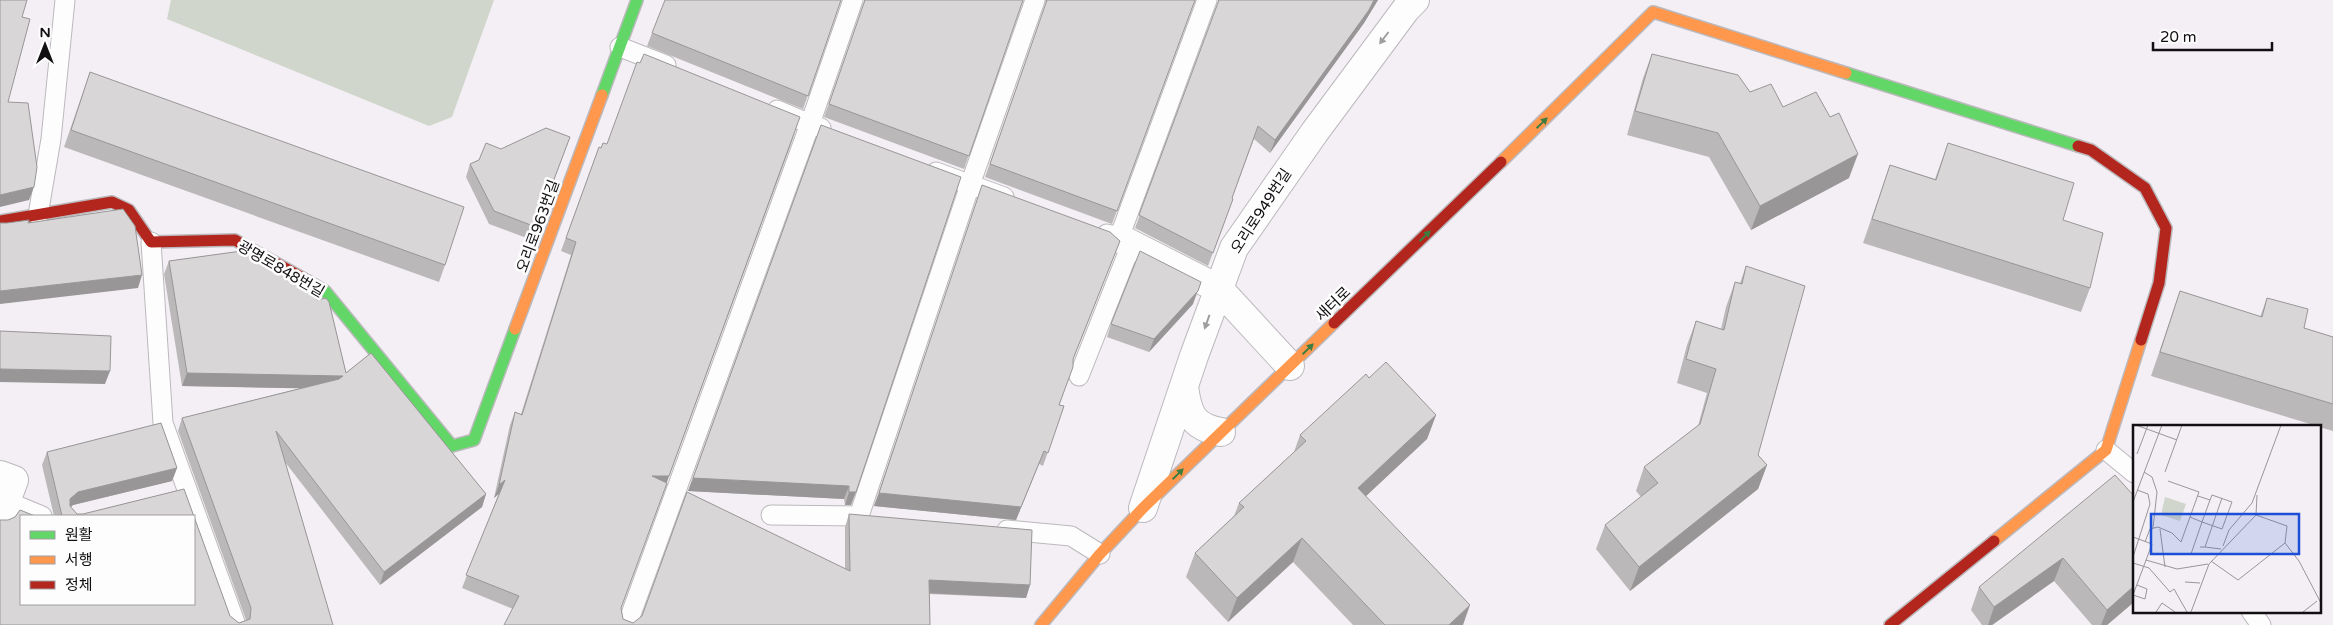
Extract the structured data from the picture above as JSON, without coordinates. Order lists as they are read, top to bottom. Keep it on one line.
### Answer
{"streets":{"street":["오리로949번길","오리로963번길","광명로848번길","새터로"]},"crossings":[["오리로949번길","새터로"],["오리로963번길","광명로848번길"]],"one_way":["오리로949번길","새터로"],"legend":["원활","서행","정체"],"scale_bar":"20 m","north":"top"}
